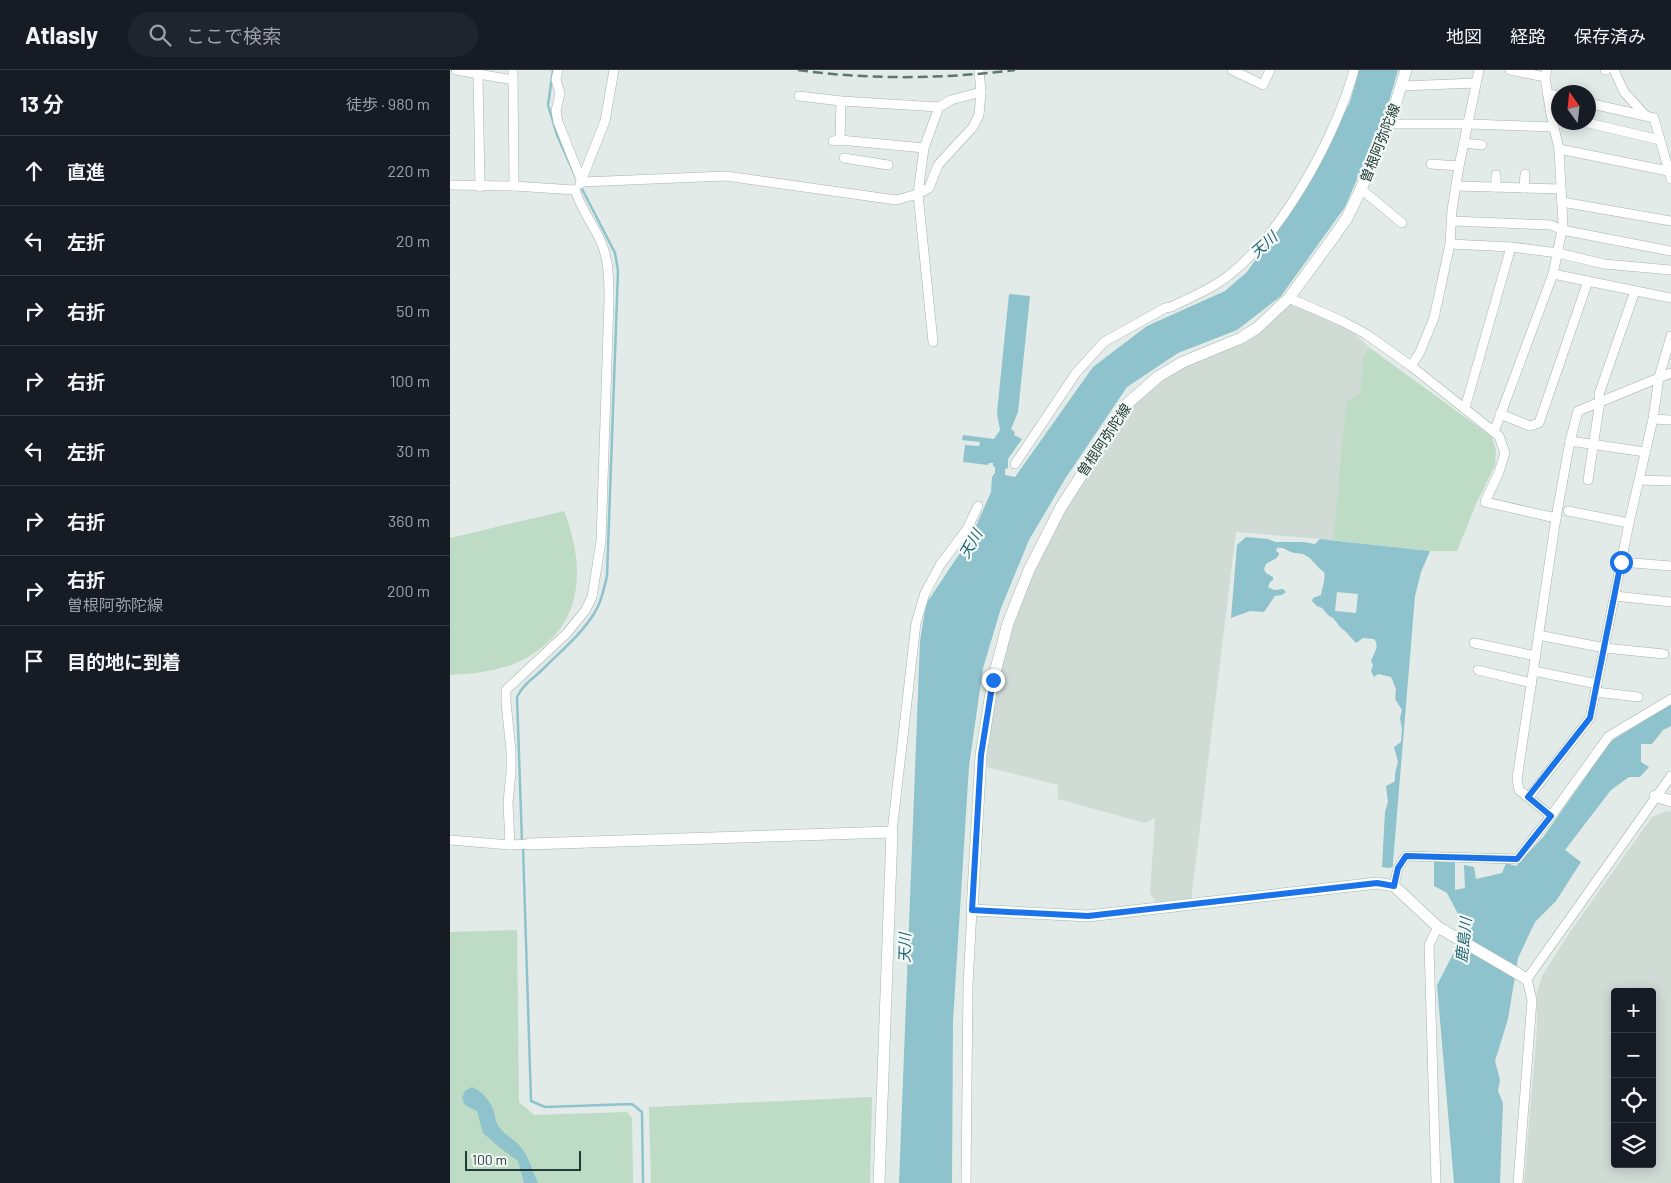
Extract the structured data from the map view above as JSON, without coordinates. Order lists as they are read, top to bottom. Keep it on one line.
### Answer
{"streets":{"street":["曽根阿弥陀線"]},"water":["天川","鹿島川"],"scale_bar":"100 m","north":"top","page":{"header":"Atlasly","search":"ここで検索","nav":["地図","経路","保存済み"],"heading":["13 分","徒歩 · 980 m"],"list":[["直進","220 m"],["左折","20 m"],["右折","50 m"],["右折","100 m"],["左折","30 m"],["右折","360 m"],["右折","曽根阿弥陀線","200 m"],"目的地に到着"],"map_buttons":["+","−"],"scale":"100 m"}}
